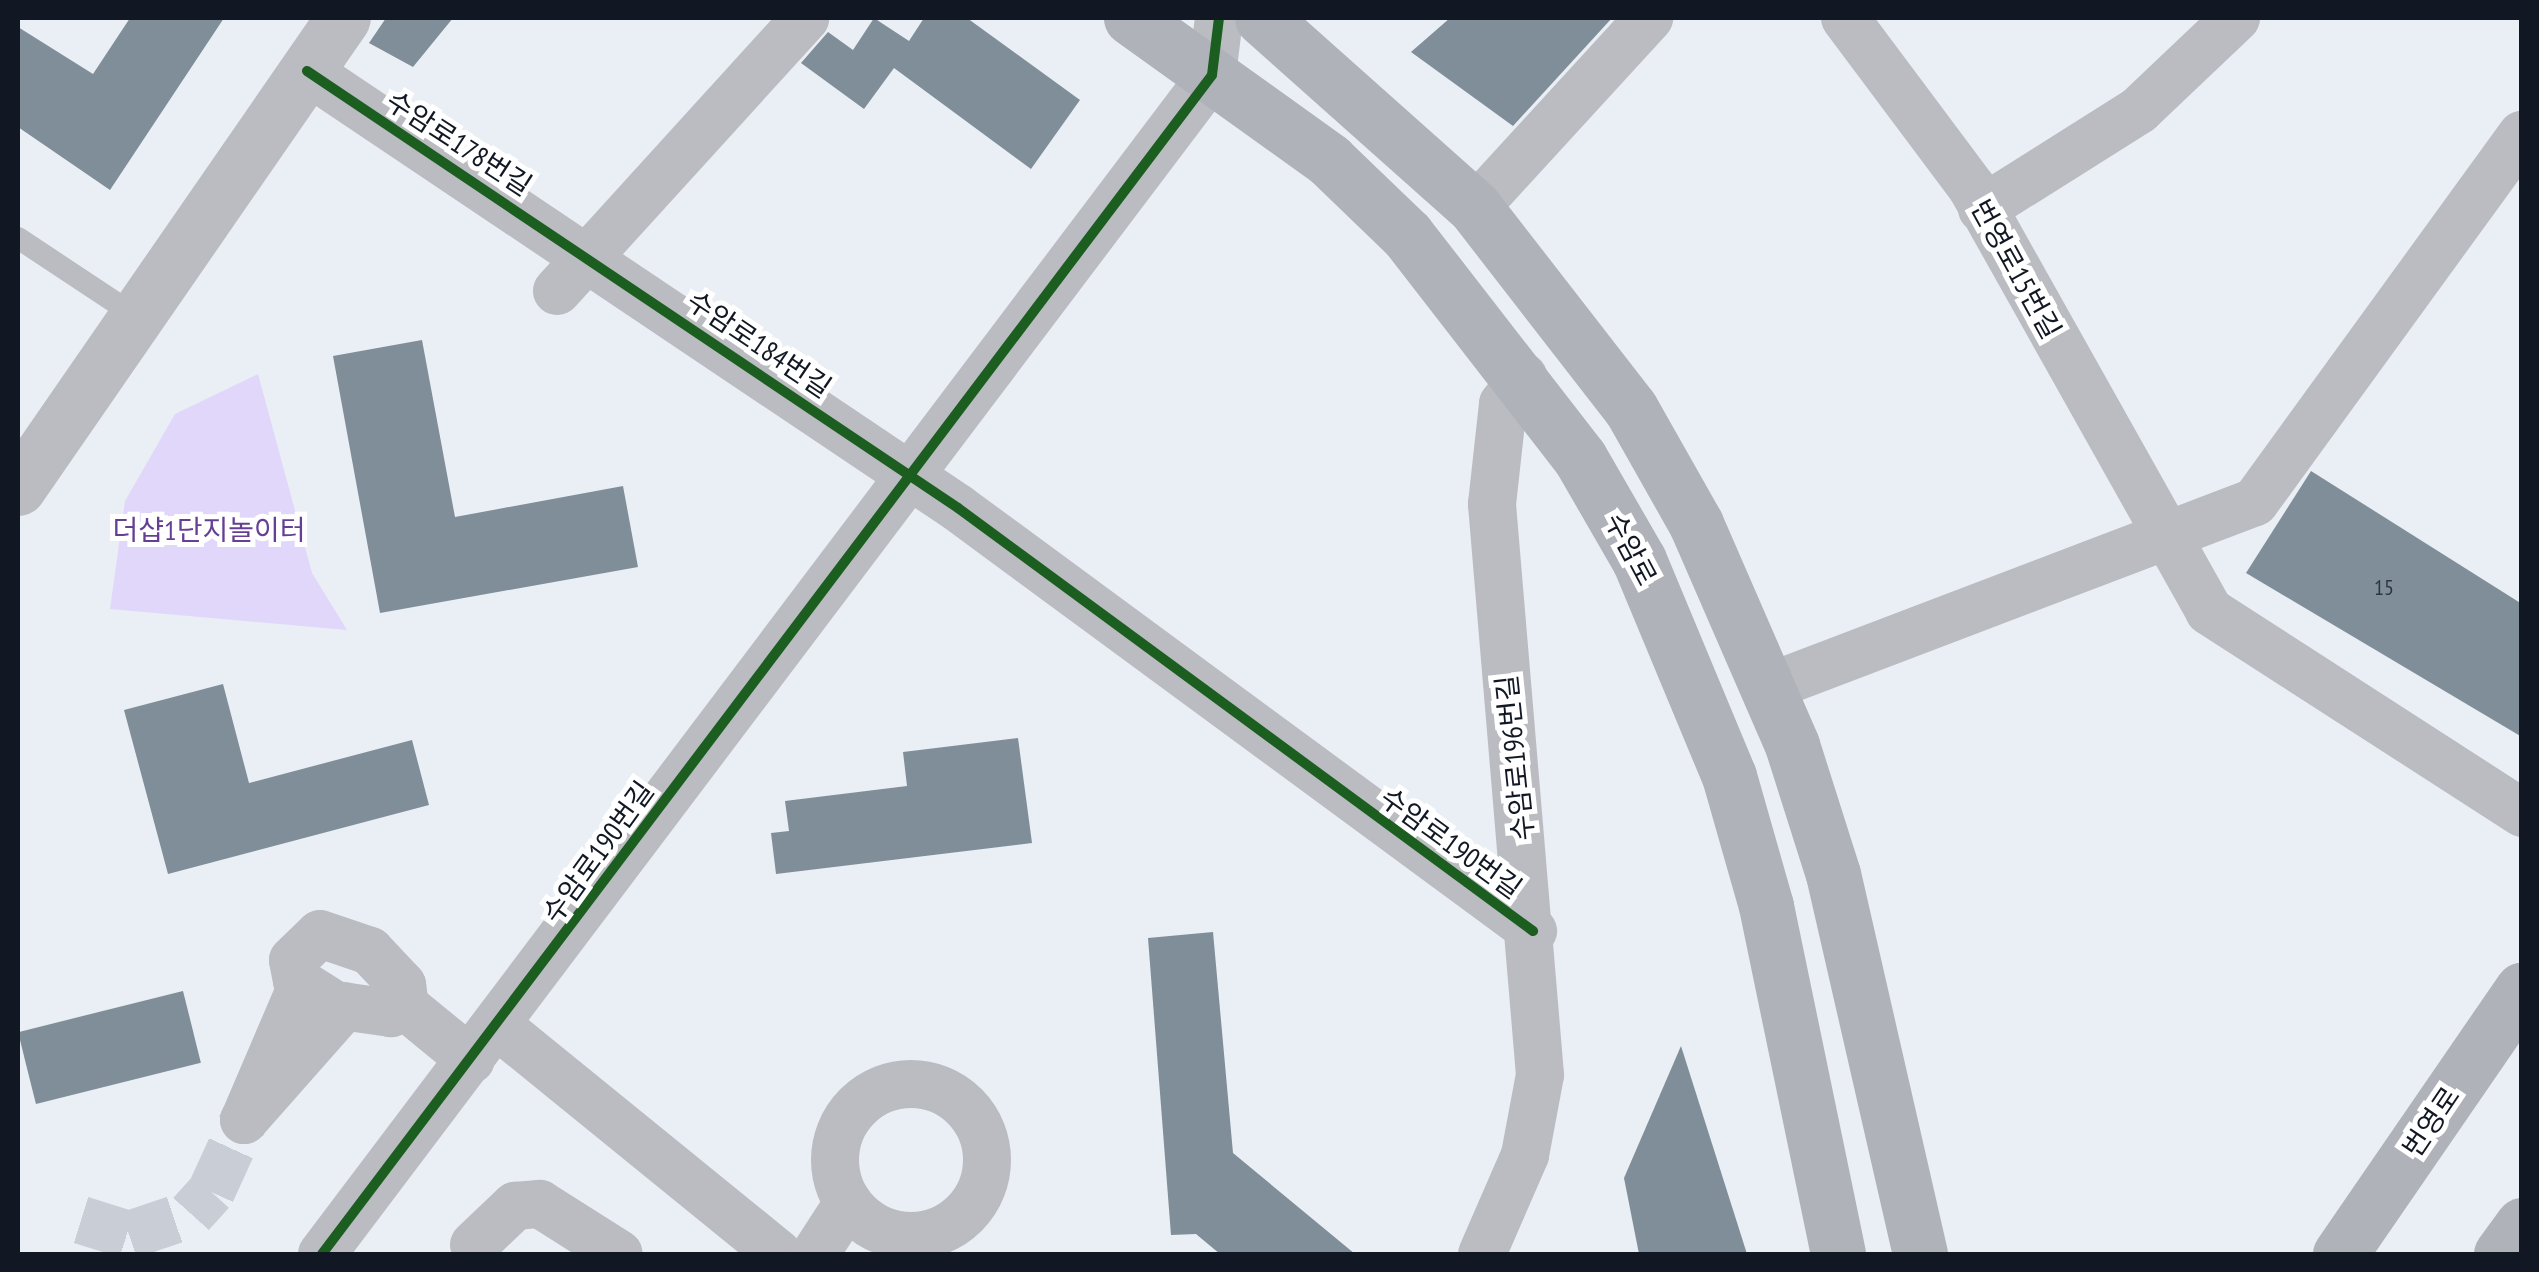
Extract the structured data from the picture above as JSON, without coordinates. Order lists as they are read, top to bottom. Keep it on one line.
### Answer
{"streets":{"main road":["수암로","번영로"],"street":["수암로178번길","번영로15번길","수암로184번길","수암로196번길","수암로190번길"]},"crossings":[["수암로178번길","수암로184번길"],["수암로184번길","수암로190번길"],["수암로","수암로196번길"],["수암로","수암로190번길"],["수암로196번길","수암로190번길"]],"parks":["더샵1단지놀이터"],"house_numbers":["15"]}
